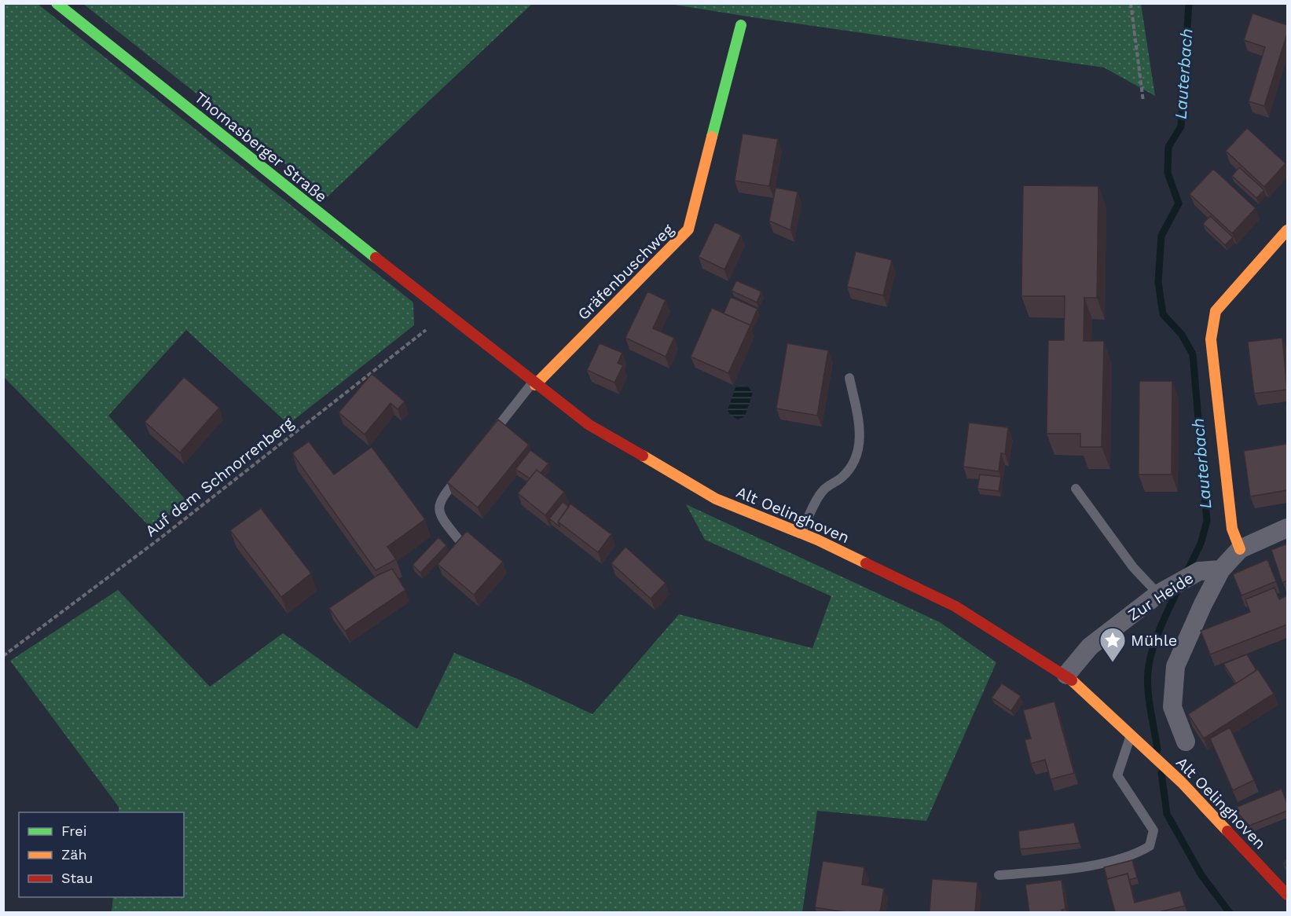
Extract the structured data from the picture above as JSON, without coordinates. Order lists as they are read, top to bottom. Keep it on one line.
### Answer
{"streets":{"main road":["Thomasberger Straße","Gräfenbuschweg","Alt Oelinghoven"],"street":["Zur Heide"],"path":["Auf dem Schnorrenberg"]},"crossings":[["Thomasberger Straße","Auf dem Schnorrenberg"],["Thomasberger Straße","Alt Oelinghoven"],["Gräfenbuschweg","Alt Oelinghoven"],["Auf dem Schnorrenberg","Alt Oelinghoven"],["Alt Oelinghoven","Zur Heide"]],"water":["Lauterbach"],"places":{"place":["Mühle"]},"legend":["Frei","Zäh","Stau"]}
